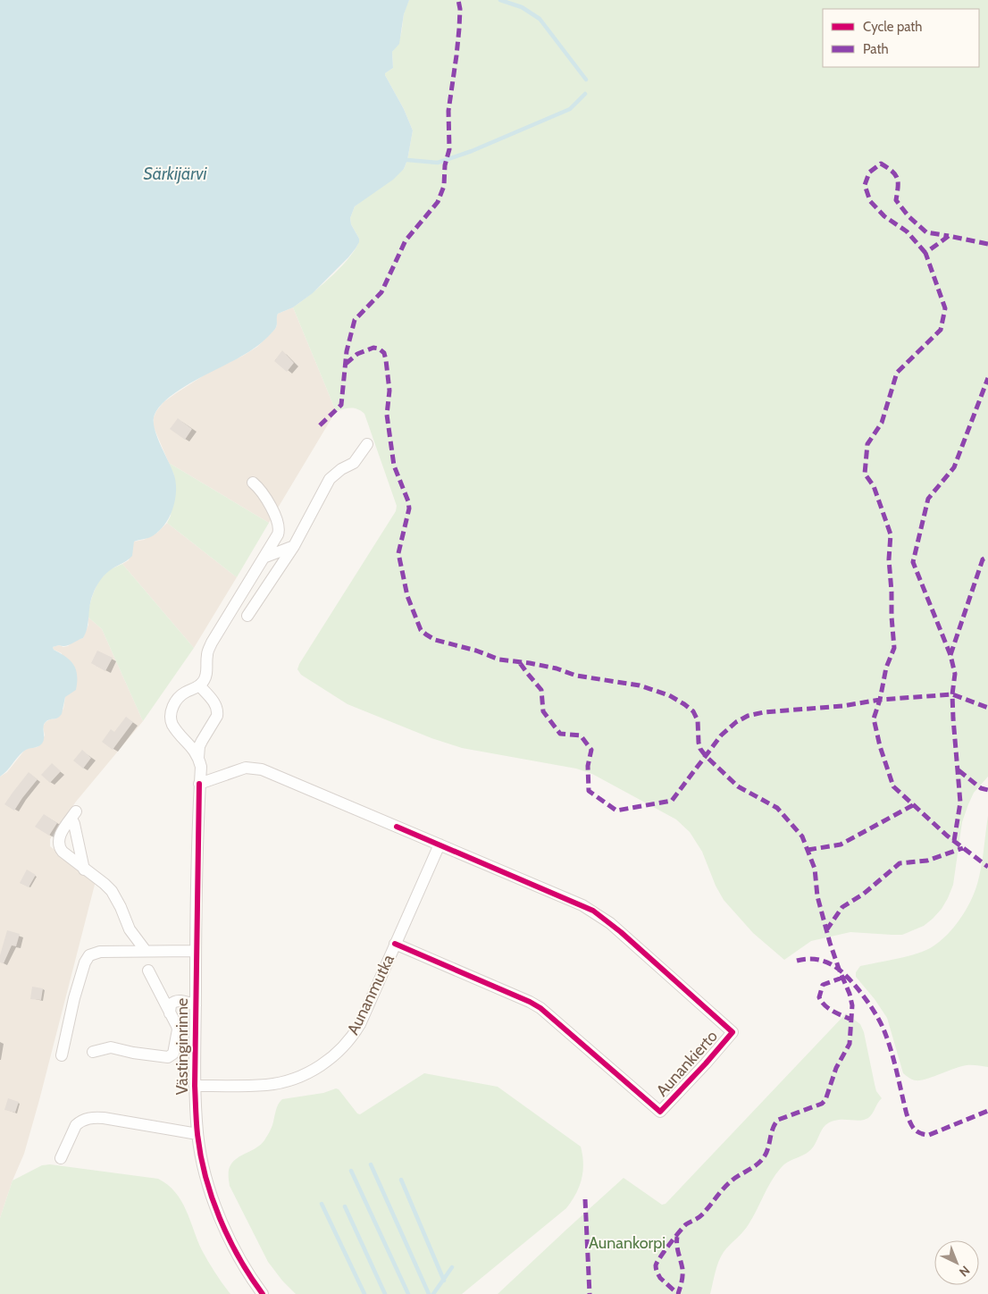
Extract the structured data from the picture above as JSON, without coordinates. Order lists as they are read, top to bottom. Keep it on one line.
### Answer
{"streets":{"street":["Aunanmutka","Västinginrinne","Aunankierto"]},"crossings":[["Aunanmutka","Västinginrinne"],["Aunanmutka","Aunankierto"],["Västinginrinne","Aunankierto"]],"water":["Särkijärvi"],"parks":["Aunankorpi"],"legend":["Cycle path","Path"],"north":"bottom right"}
